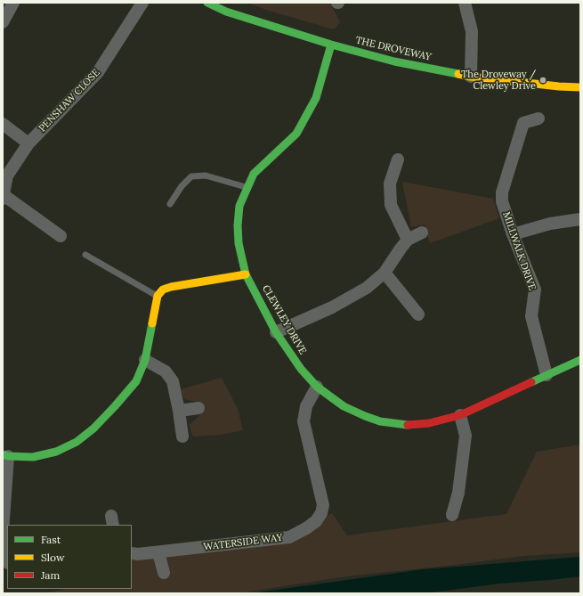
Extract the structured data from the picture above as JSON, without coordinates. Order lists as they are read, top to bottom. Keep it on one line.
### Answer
{"streets":{"street":["THE DROVEWAY","PENSHAW CLOSE","MILLWALK DRIVE","CLEWLEY DRIVE","WATERSIDE WAY"]},"crossings":[["THE DROVEWAY","CLEWLEY DRIVE"],["MILLWALK DRIVE","CLEWLEY DRIVE"],["CLEWLEY DRIVE","WATERSIDE WAY"]],"places":["The Droveway / Clewley Drive"],"legend":["Fast","Slow","Jam"]}
